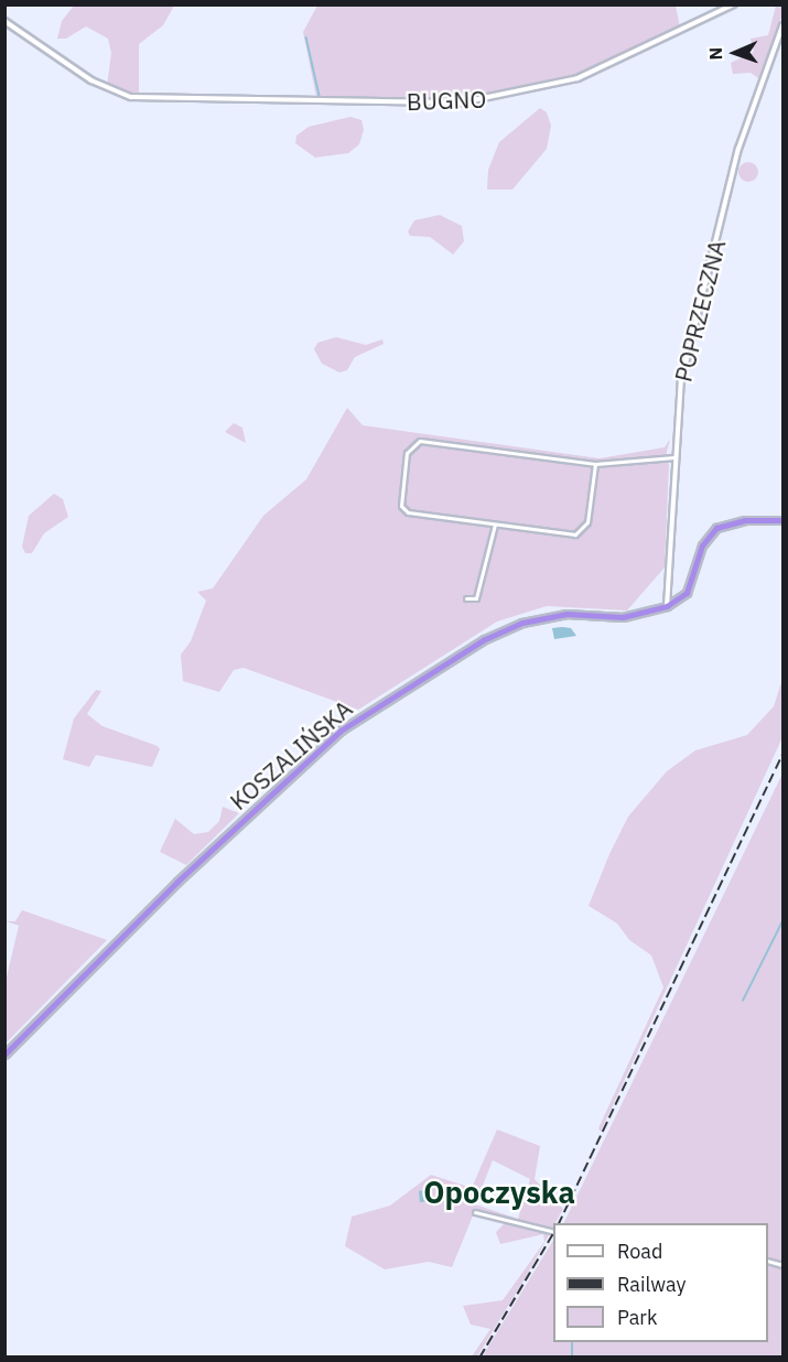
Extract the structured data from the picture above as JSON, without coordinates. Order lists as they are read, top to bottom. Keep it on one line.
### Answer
{"streets":{"highway":["KOSZALIŃSKA"],"street":["BUGNO","POPRZECZNA"]},"crossings":[["POPRZECZNA","KOSZALIŃSKA"]],"districts":["Opoczyska"],"legend":["Road","Railway","Park"],"north":"left"}
